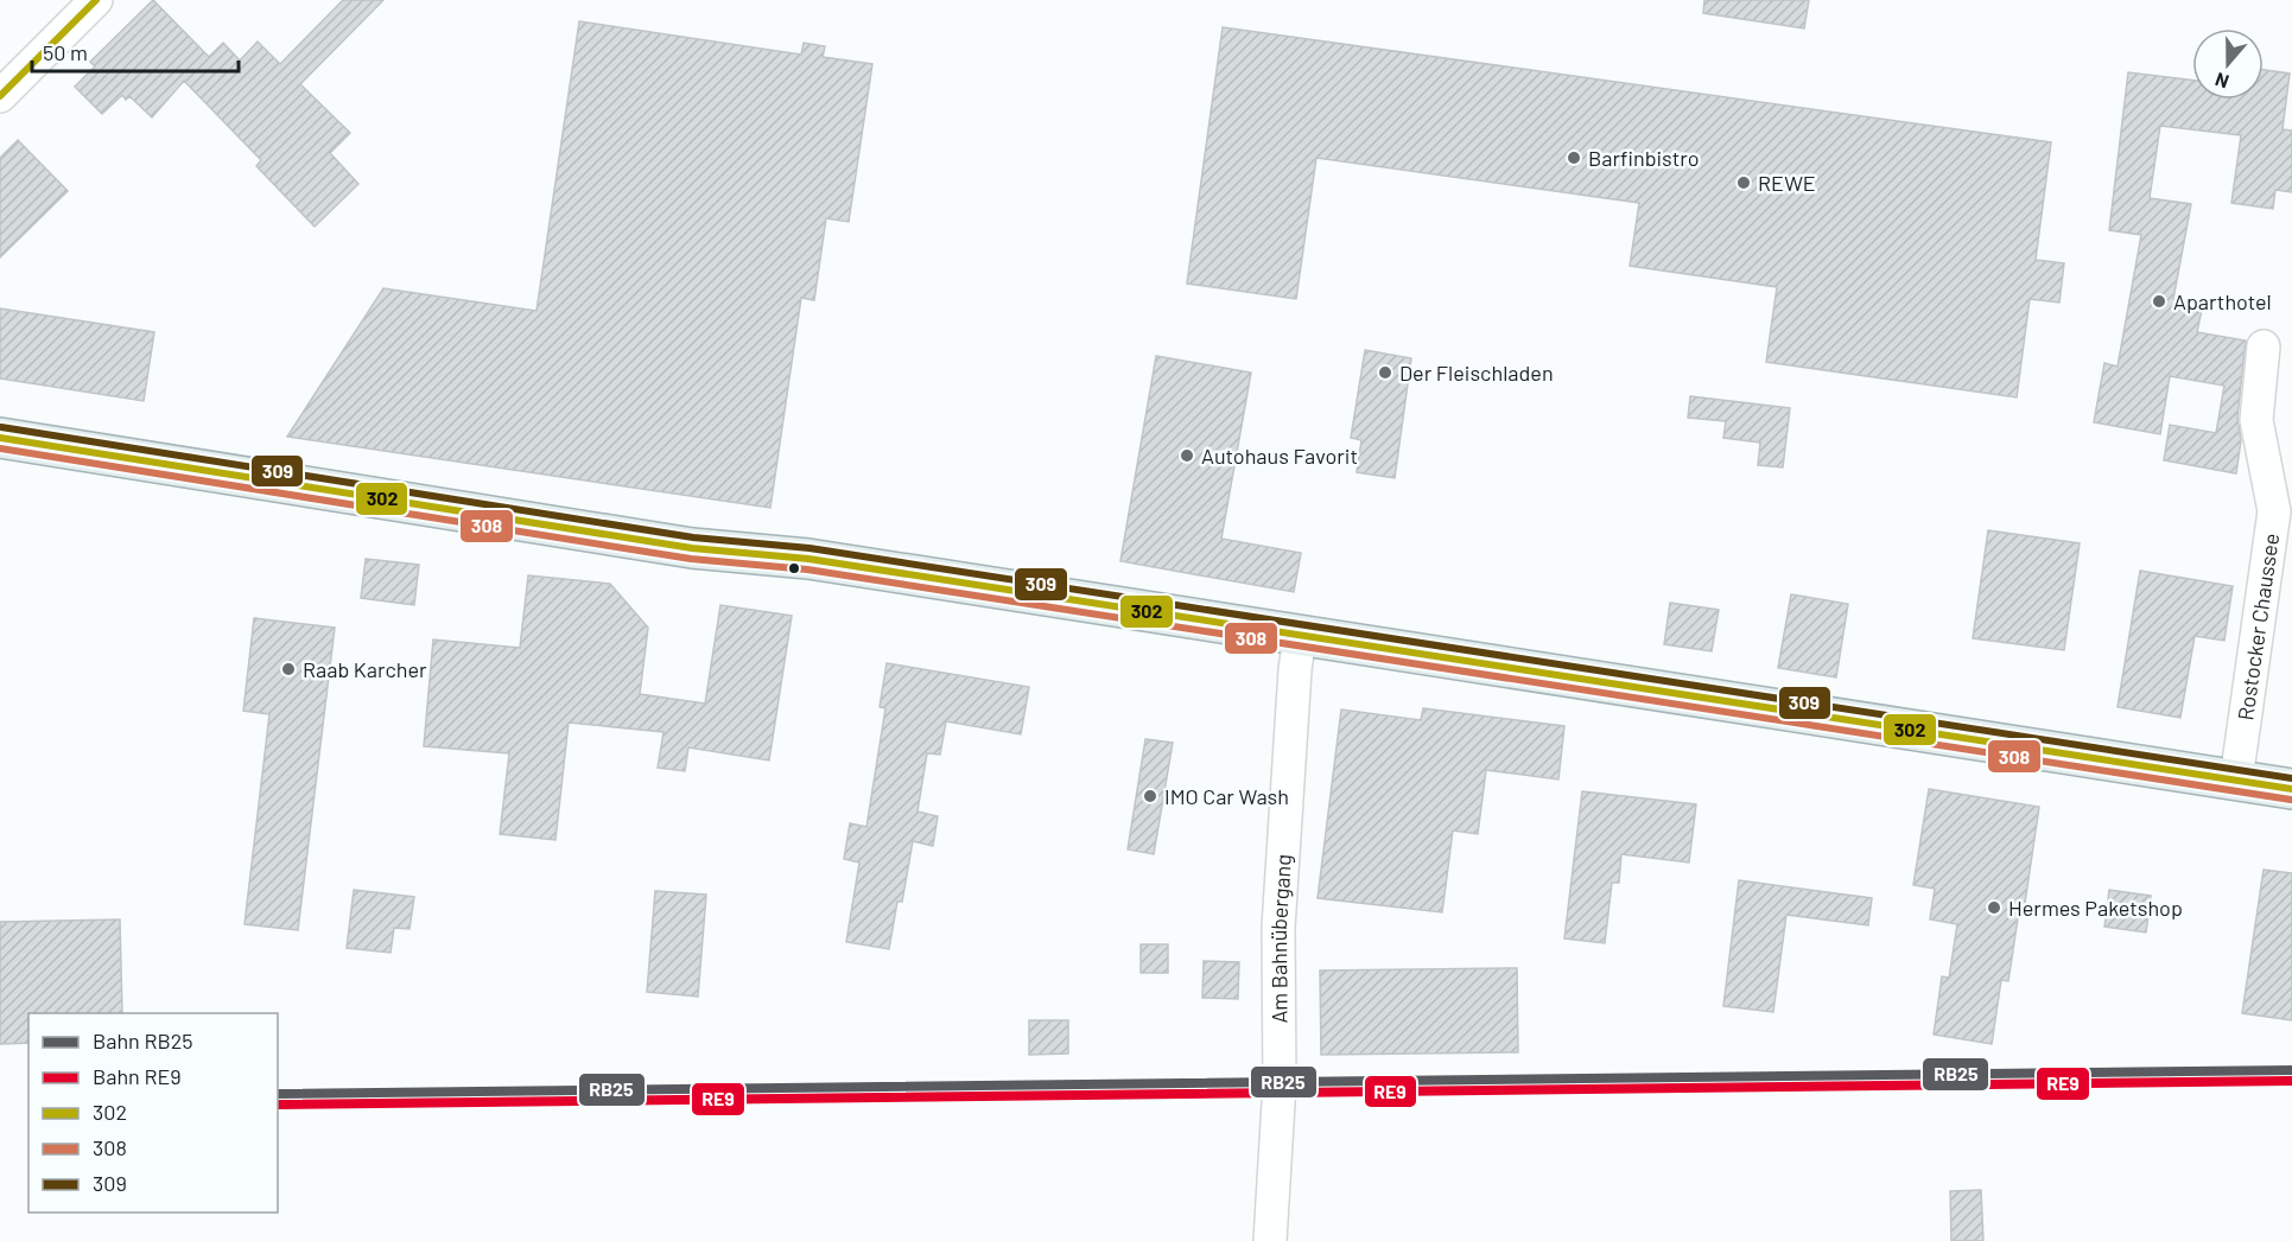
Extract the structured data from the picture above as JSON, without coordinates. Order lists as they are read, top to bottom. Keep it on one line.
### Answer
{"streets":{"street":["Rostocker Chaussee","Am Bahnübergang"]},"places":["Barfinbistro","REWE","Aparthotel","Der Fleischladen","Autohaus Favorit","Raab Karcher","IMO Car Wash","Hermes Paketshop"],"lines":["transit line 302","transit line 309","transit line 308","rail line RB25","rail line RE9"],"legend":["Bahn RB25","Bahn RE9","302","308","309"],"scale_bar":"50 m","north":"bottom"}
